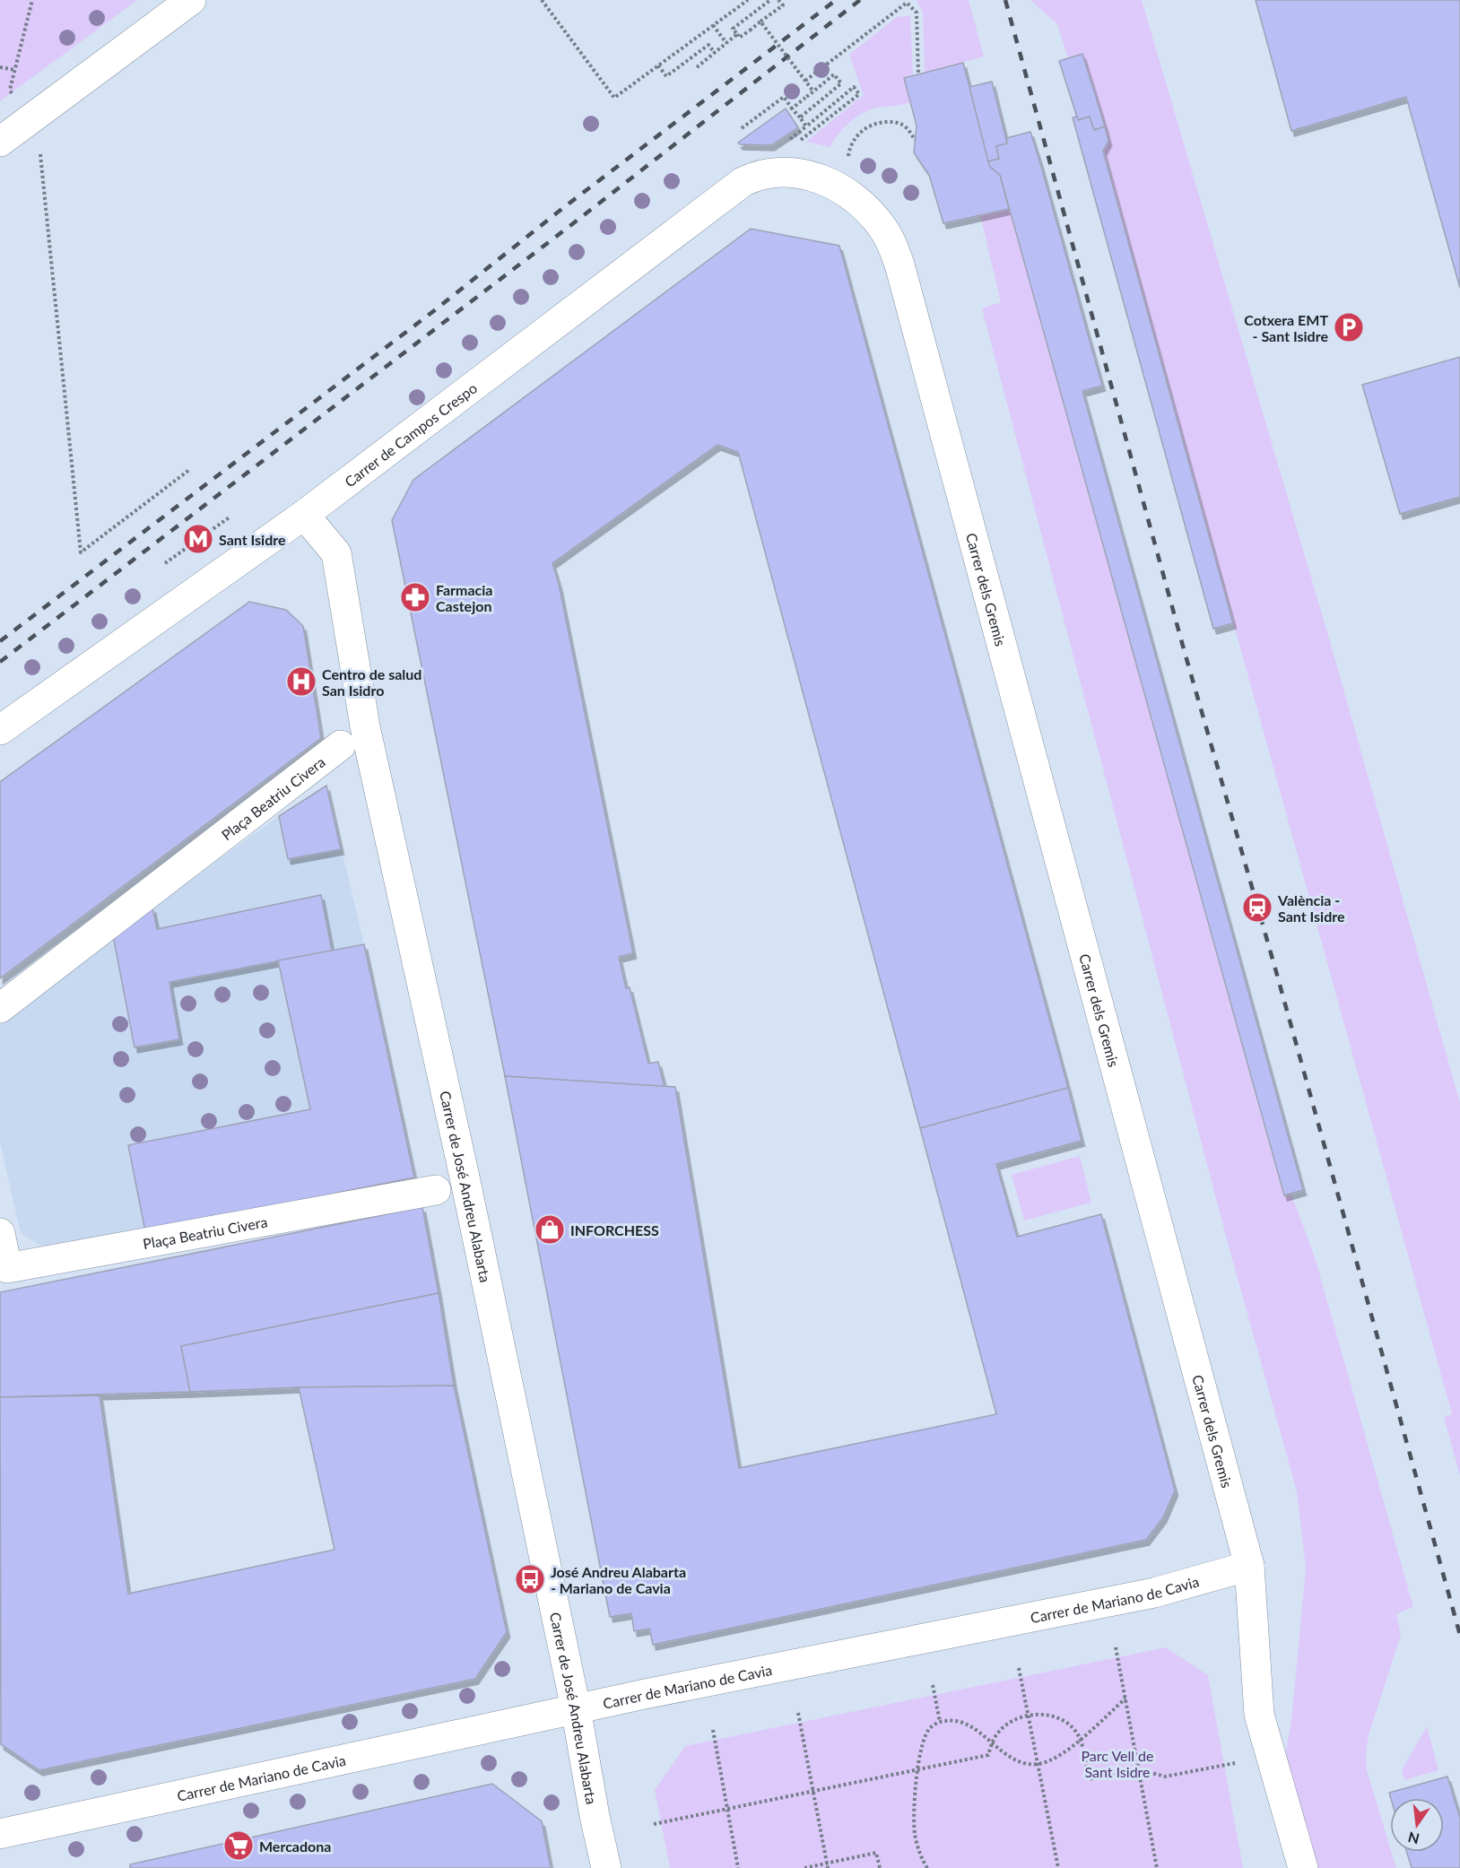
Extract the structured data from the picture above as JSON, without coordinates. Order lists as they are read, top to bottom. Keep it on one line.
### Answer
{"streets":{"street":["Carrer de Campos Crespo","Carrer dels Gremis","Plaça Beatriu Civera","Carrer de José Andreu Alabarta","Carrer de Mariano de Cavia"]},"crossings":[["Carrer de Campos Crespo","Carrer dels Gremis"],["Carrer de Campos Crespo","Carrer de José Andreu Alabarta"],["Carrer dels Gremis","Carrer de Mariano de Cavia"],["Carrer de José Andreu Alabarta","Carrer de Mariano de Cavia"]],"parks":["Parc Vell de Sant Isidre"],"places":{"parking":["Cotxera EMT - Sant Isidre"],"metro station":["Sant Isidre"],"pharmacy":["Farmacia Castejon"],"hospital":["Centro de salud San Isidro"],"station":["València - Sant Isidre"],"shop":["INFORCHESS"],"bus stop":["José Andreu Alabarta - Mariano de Cavia"],"supermarket":["Mercadona"]},"north":"bottom"}
